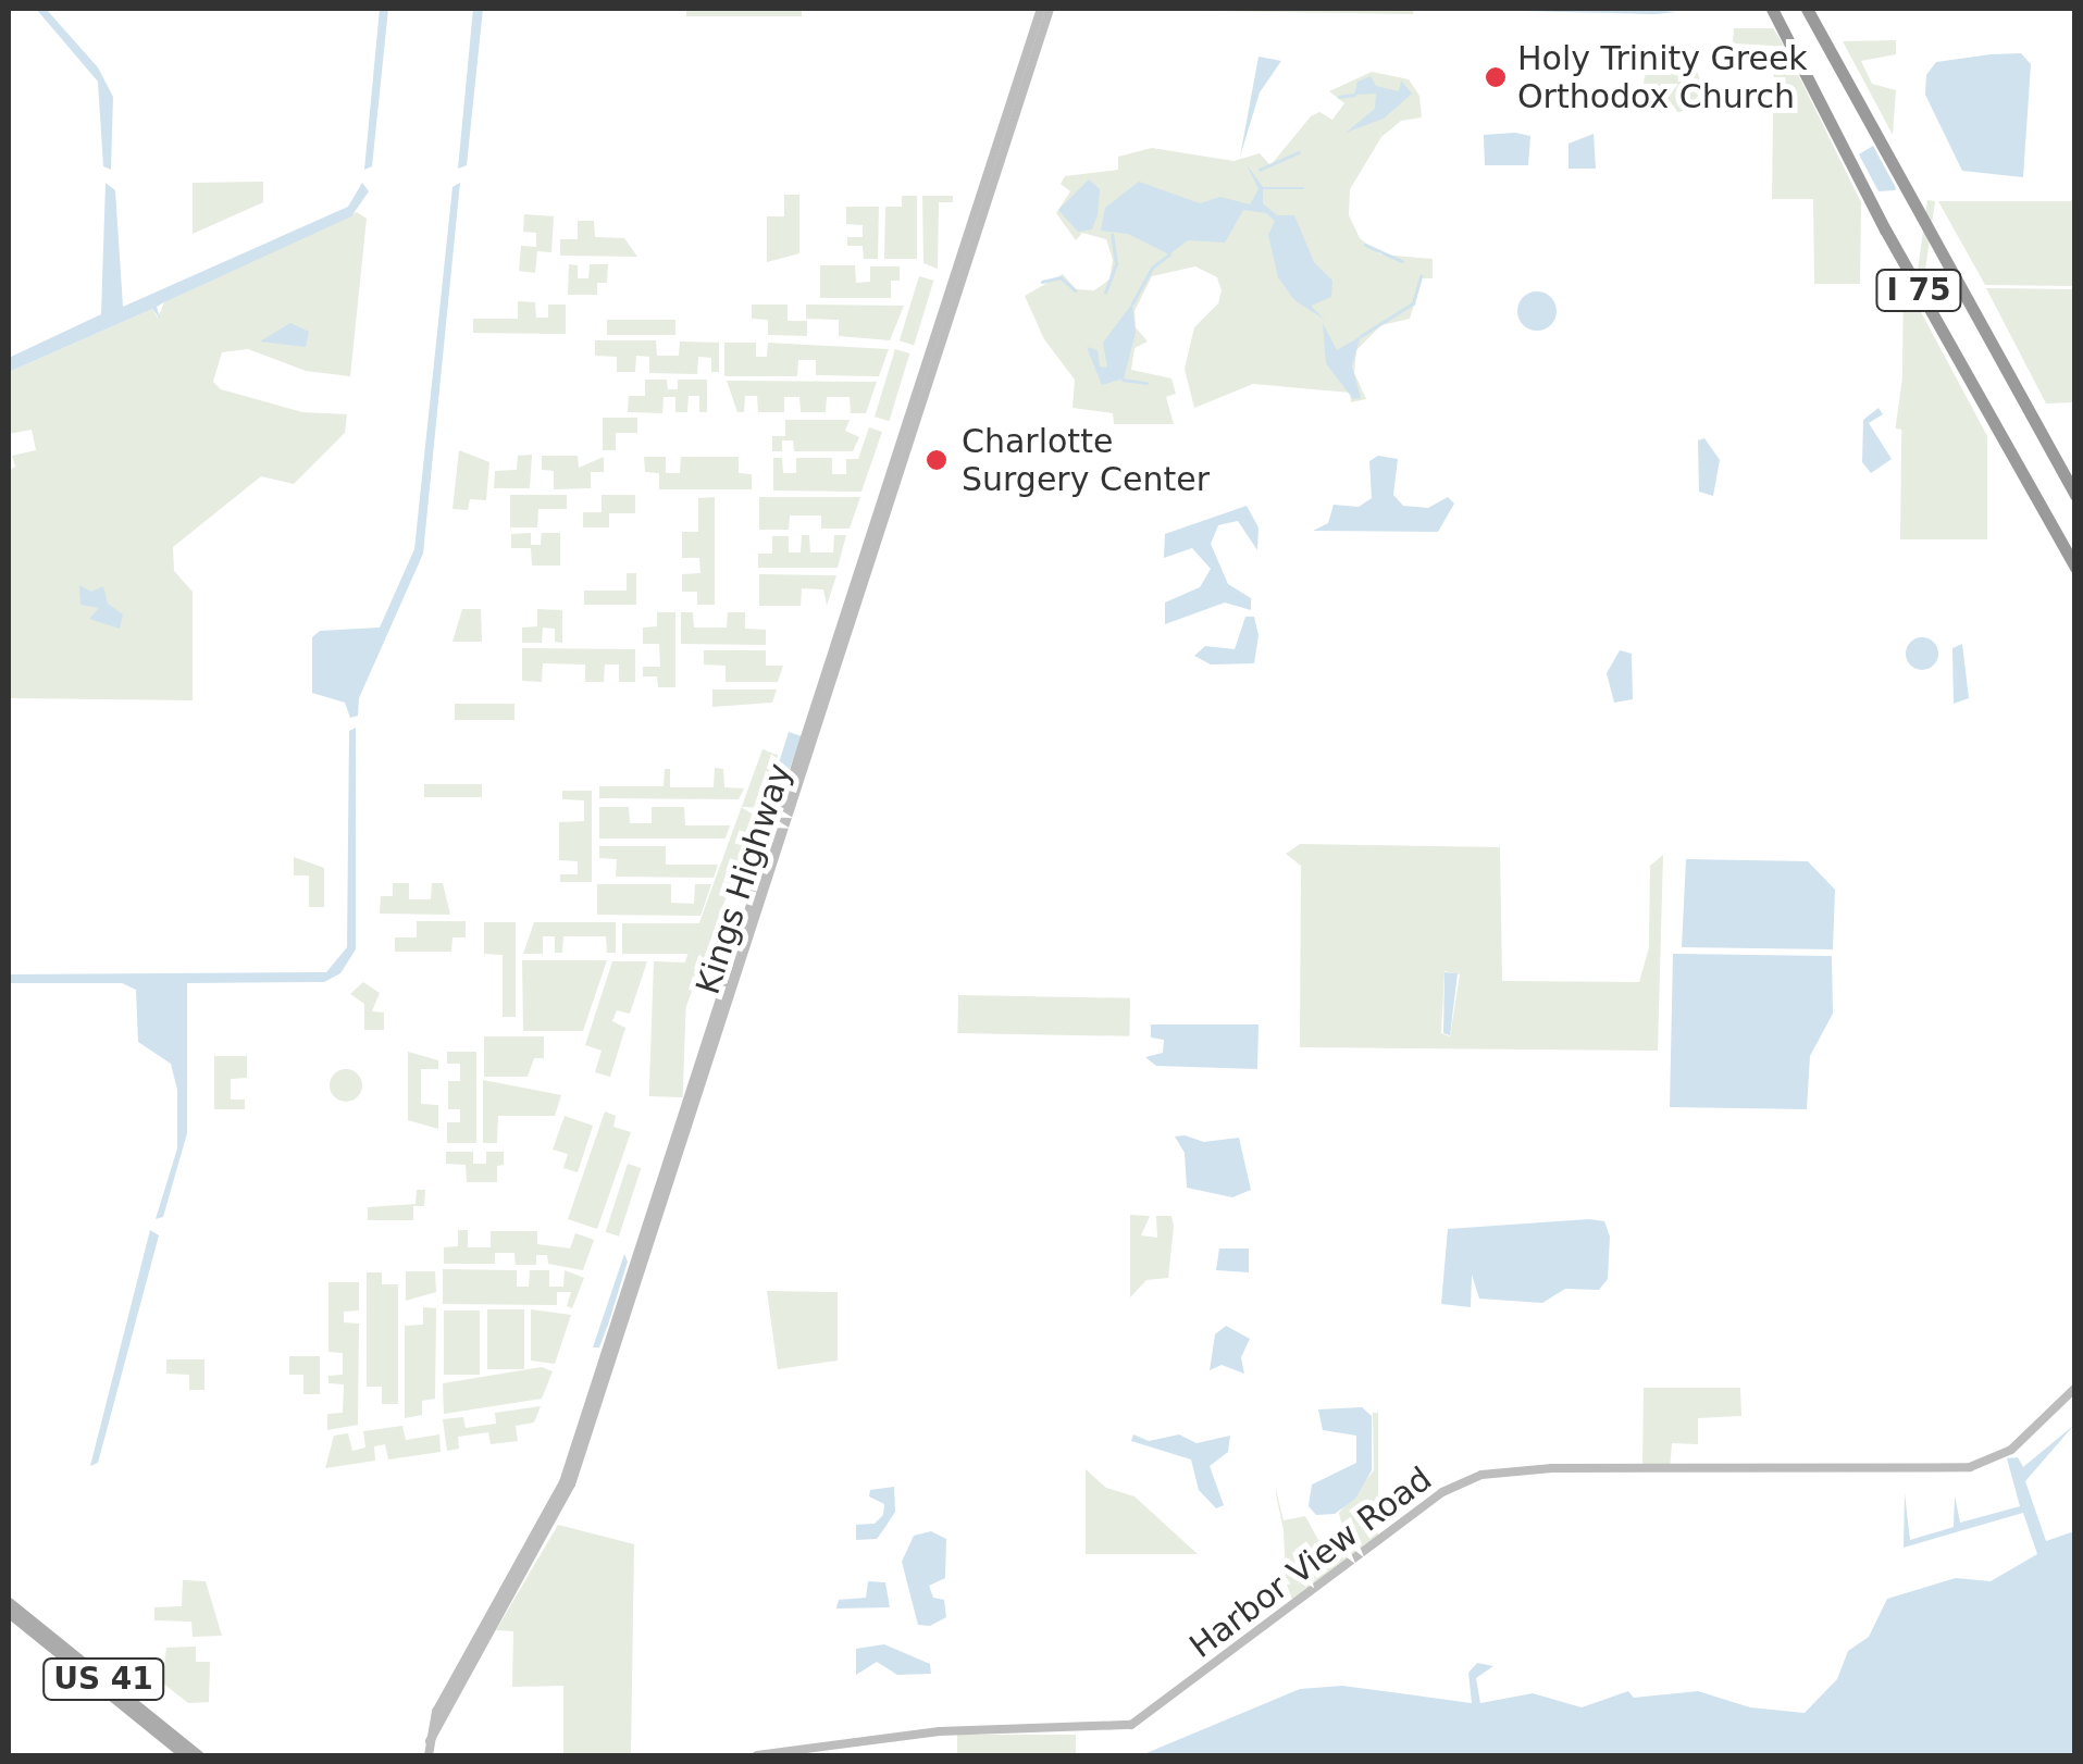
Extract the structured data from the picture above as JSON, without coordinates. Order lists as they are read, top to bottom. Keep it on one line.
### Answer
{"streets":{"highway":["I 75"],"main road":["Kings Highway","Harbor View Road","US 41"]},"places":["Holy Trinity Greek Orthodox Church","Charlotte Surgery Center"]}
